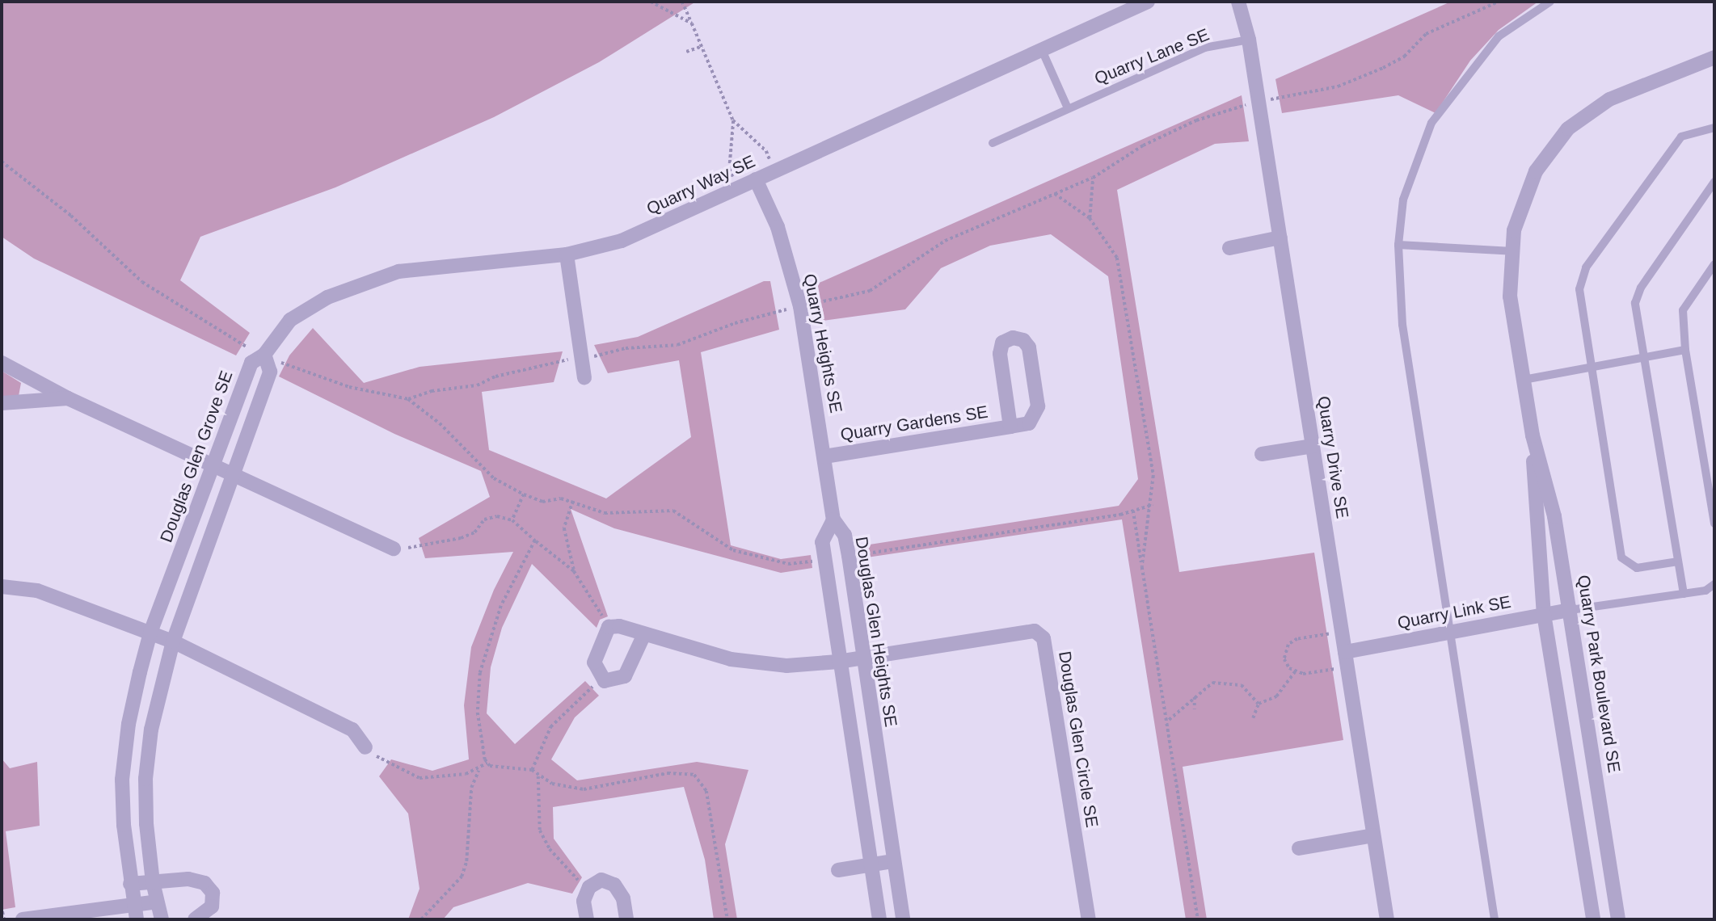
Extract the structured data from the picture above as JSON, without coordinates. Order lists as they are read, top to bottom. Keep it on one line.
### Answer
{"streets":{"street":["Quarry Way SE","Quarry Heights SE","Quarry Gardens SE","Douglas Glen Grove SE","Quarry Drive SE","Quarry Link SE","Douglas Glen Heights SE","Quarry Park Boulevard SE","Douglas Glen Circle SE"],"lane":["Quarry Lane SE"]},"crossings":[["Quarry Lane SE","Quarry Drive SE"],["Quarry Way SE","Quarry Heights SE"],["Quarry Way SE","Douglas Glen Grove SE"],["Quarry Heights SE","Quarry Gardens SE"],["Quarry Heights SE","Douglas Glen Heights SE"],["Quarry Drive SE","Quarry Link SE"],["Quarry Link SE","Quarry Park Boulevard SE"],["Douglas Glen Heights SE","Douglas Glen Circle SE"]]}
